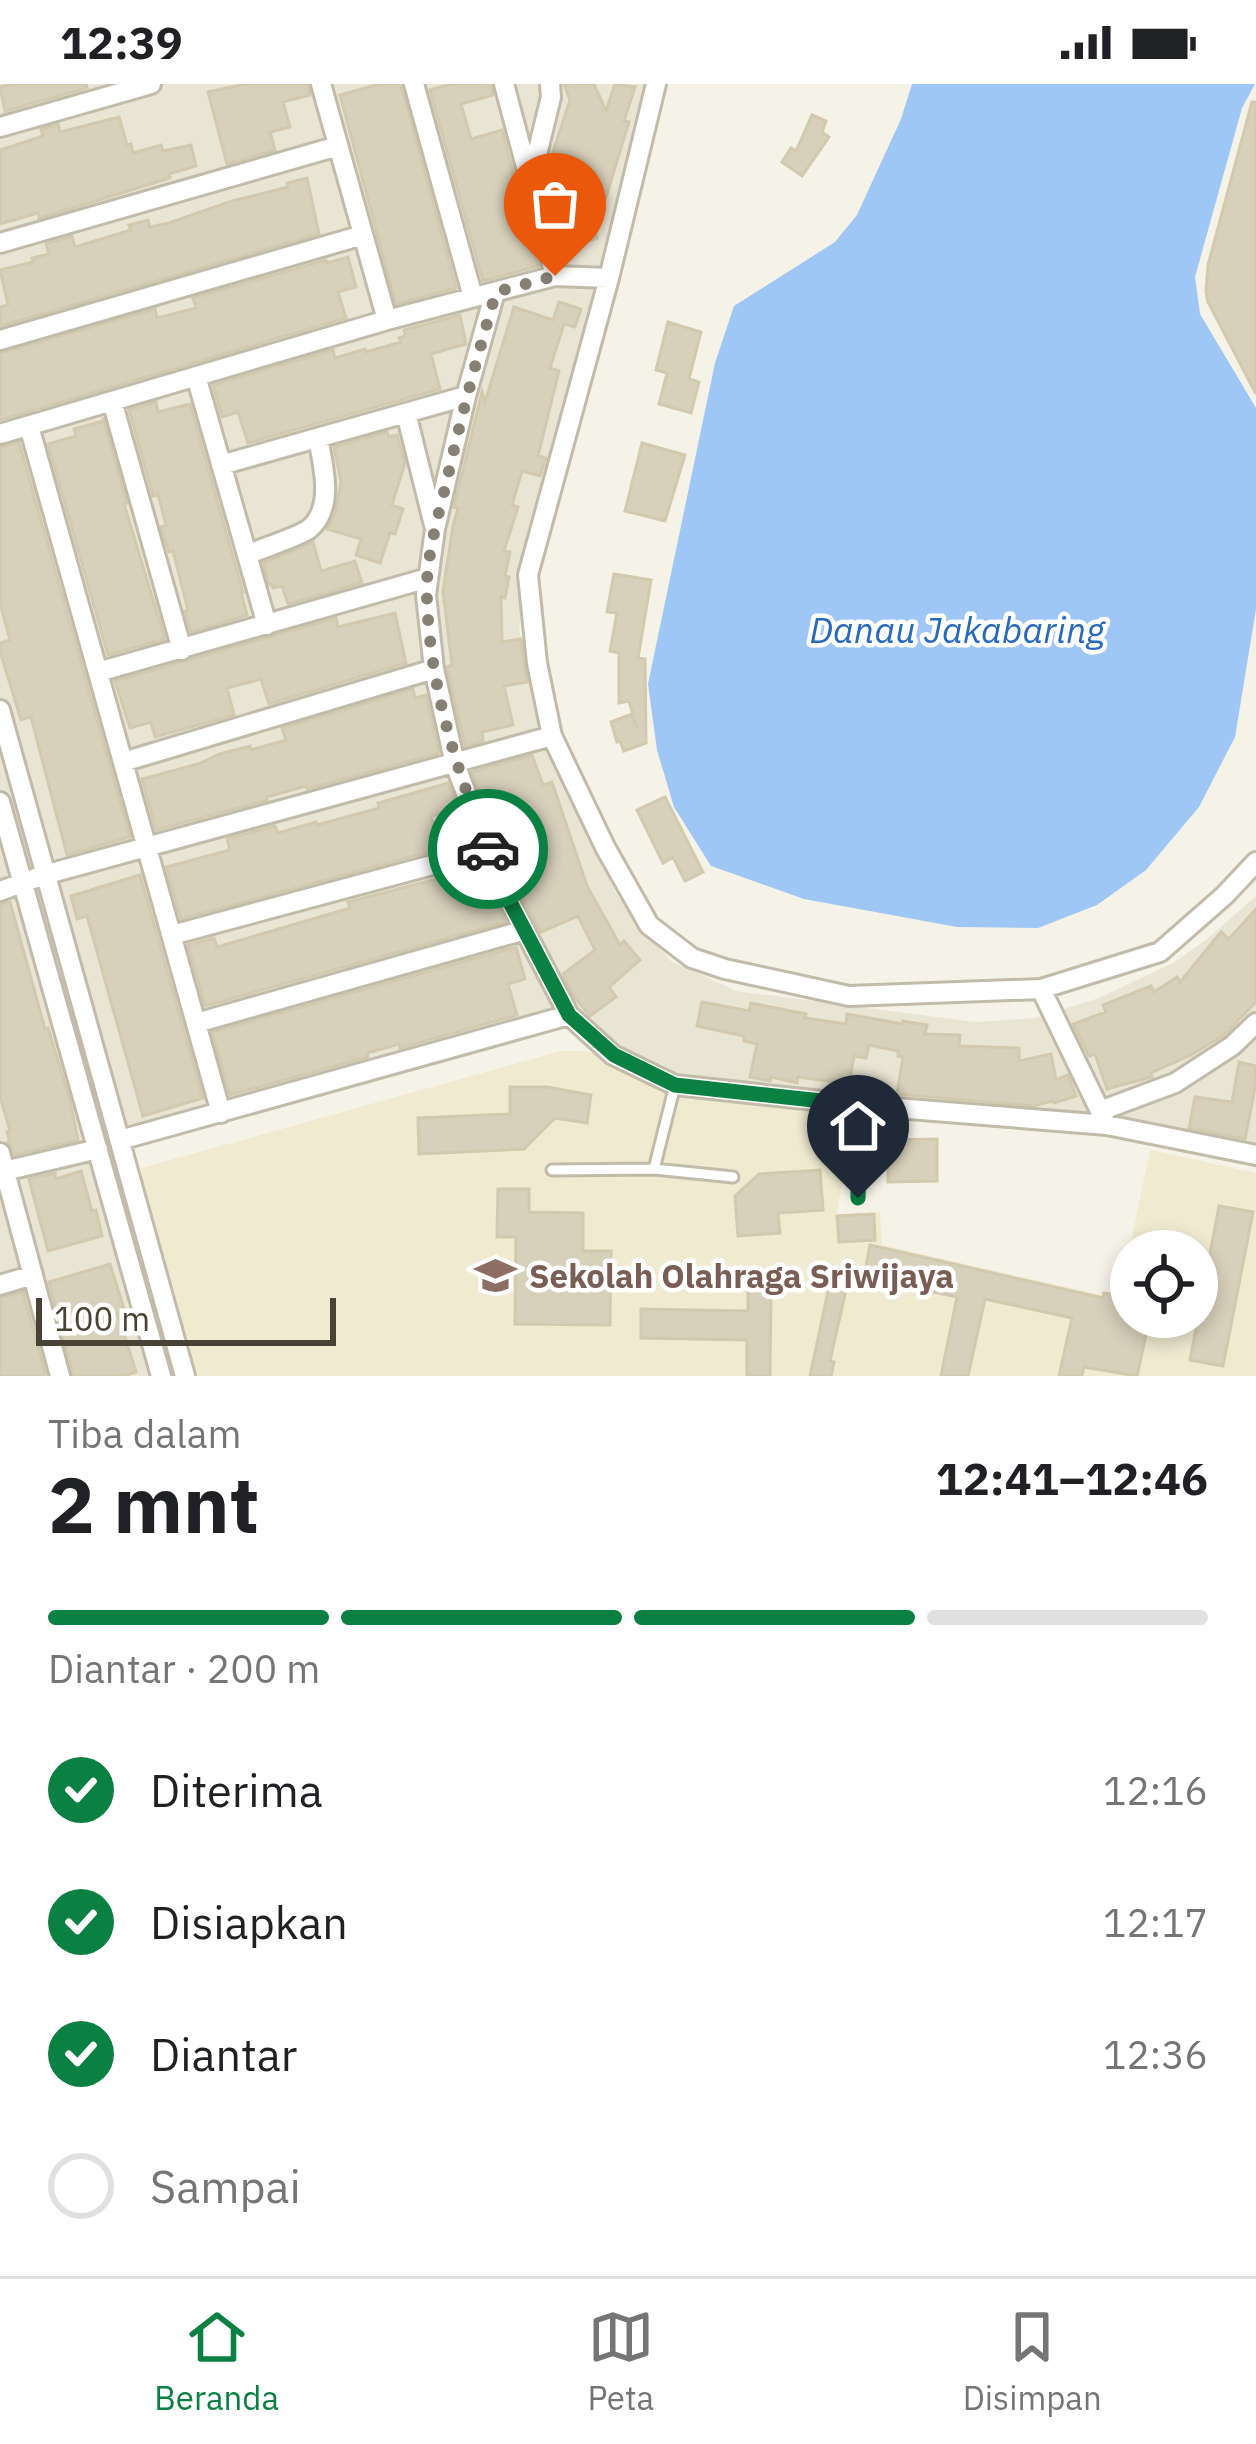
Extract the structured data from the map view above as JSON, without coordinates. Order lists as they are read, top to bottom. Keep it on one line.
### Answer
{"water":["Danau Jakabaring"],"places":{"school or university":["Sekolah Olahraga Sriwijaya"]},"scale_bar":"100 m","page":{"status":"12:39","scale":"100 m","heading":["2 mnt","Tiba dalam","12:41–12:46"],"bar":"Diantar · 200 m","list":[["Diterima","12:16"],["Disiapkan","12:17"],["Diantar","12:36"],"Sampai"],"tabs":["Beranda","Peta","Disimpan"]}}
